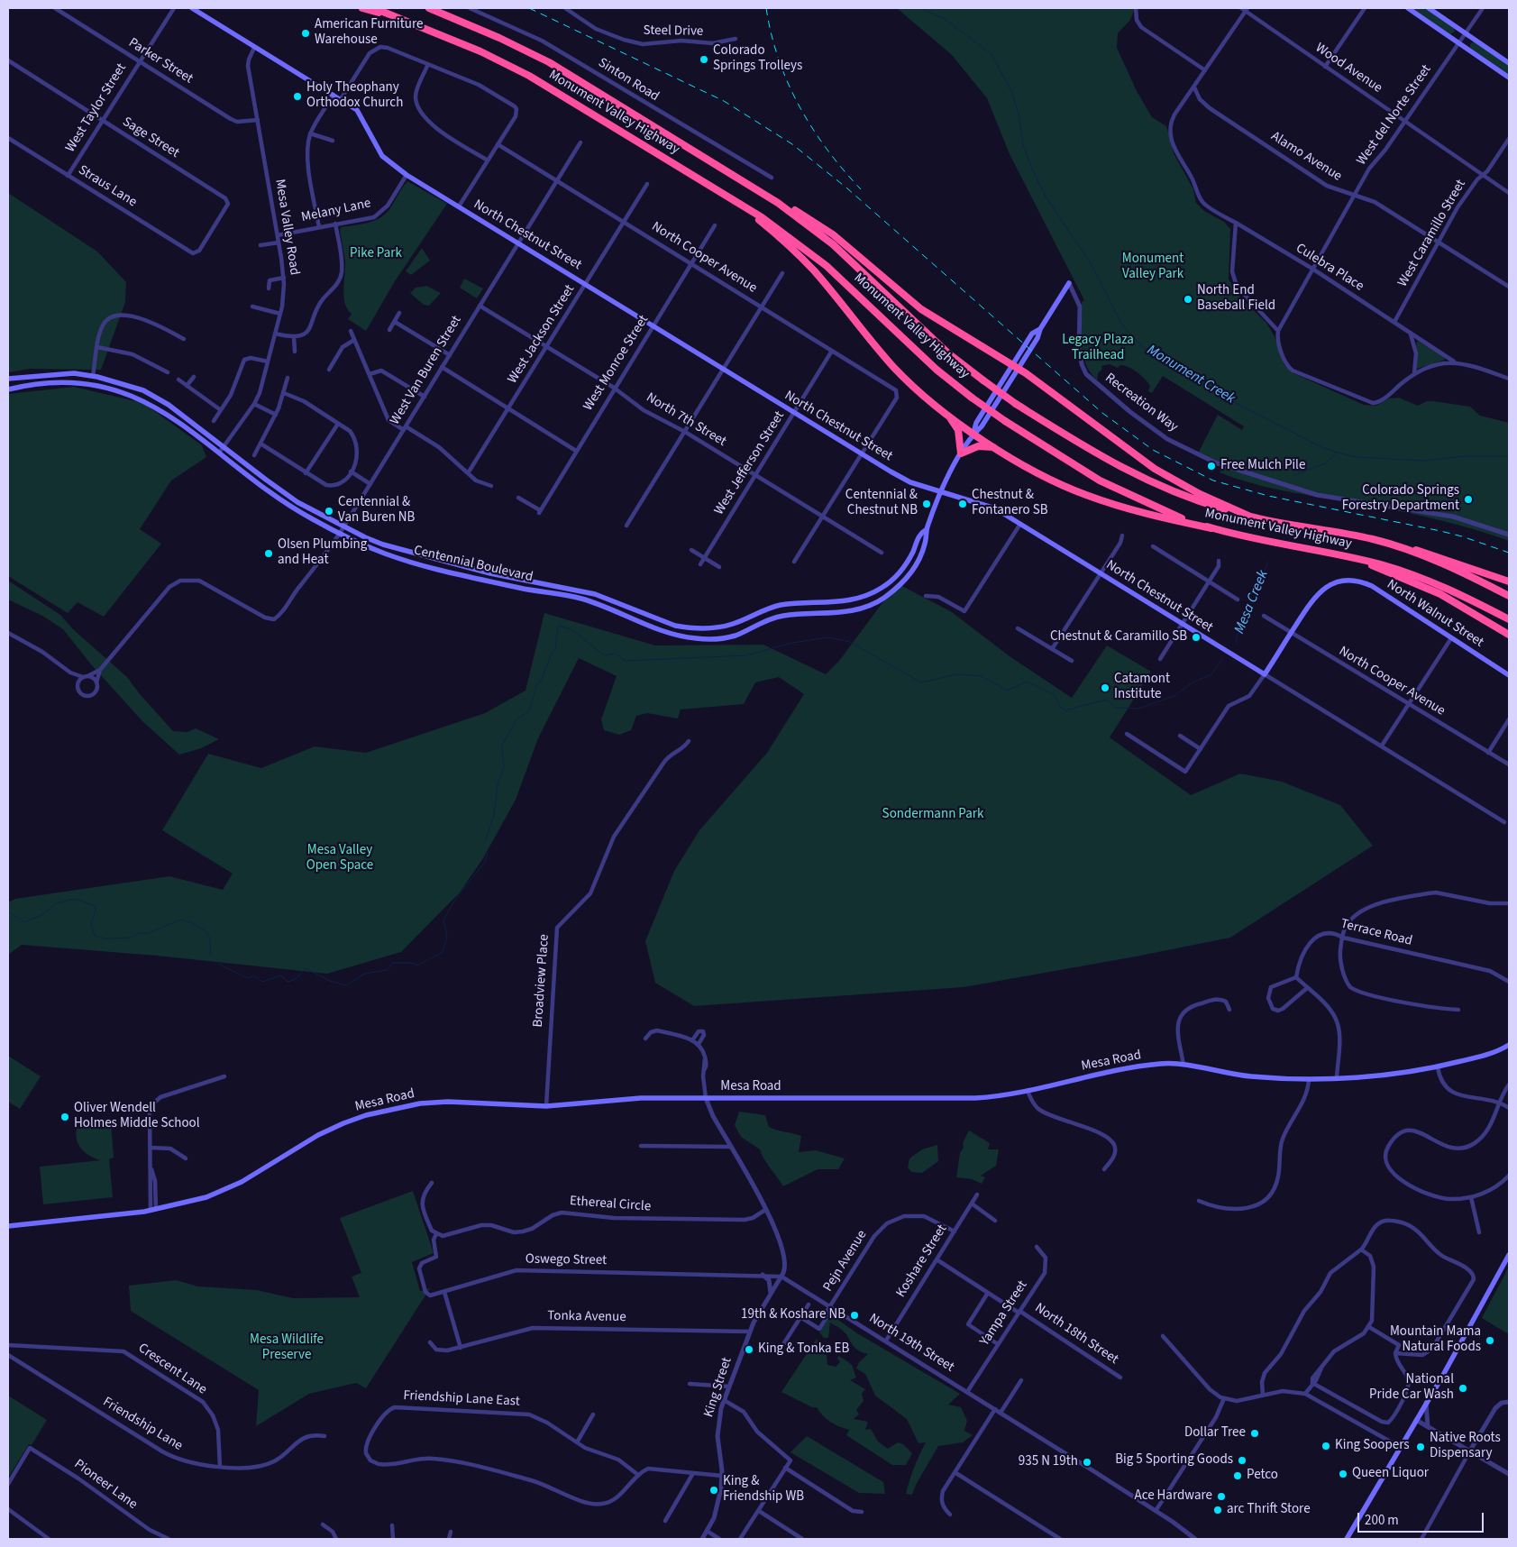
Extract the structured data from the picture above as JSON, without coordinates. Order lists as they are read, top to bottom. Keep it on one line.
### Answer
{"streets":{"highway":["Monument Valley Highway"],"main road":["North Chestnut Street","Centennial Boulevard","North Walnut Street","Mesa Road"],"street":["Steel Drive","Parker Street","Wood Avenue","Sinton Road","West Taylor Street","West del Norte Street","Sage Street","Alamo Avenue","Straus Lane","Melany Lane","Mesa Valley Road","West Caramillo Street","North Cooper Avenue","Culebra Place","West Jackson Street","West Monroe Street","West Van Buren Street","Recreation Way","North 7th Street","West Jefferson Street","Terrace Road","Broadview Place","Ethereal Circle","Oswego Street","Pejn Avenue","Koshare Street","Yampa Street","Tonka Avenue","North 18th Street","North 19th Street","Crescent Lane","King Street","Friendship Lane East","Friendship Lane","Pioneer Lane"]},"crossings":[["Parker Street","West Taylor Street"],["Parker Street","Mesa Valley Road"],["Wood Avenue","West del Norte Street"],["Wood Avenue","West Caramillo Street"],["West Taylor Street","Sage Street"],["West Taylor Street","Straus Lane"],["West del Norte Street","Alamo Avenue"],["West del Norte Street","Culebra Place"],["Sage Street","Straus Lane"],["Alamo Avenue","West Caramillo Street"],["Alamo Avenue","Culebra Place"],["Melany Lane","Mesa Valley Road"],["Melany Lane","North Chestnut Street"],["Mesa Valley Road","North Chestnut Street"],["Mesa Valley Road","Centennial Boulevard"],["West Caramillo Street","Culebra Place"],["North Chestnut Street","North Cooper Avenue"],["North Chestnut Street","West Jackson Street"],["North Chestnut Street","West Monroe Street"],["North Chestnut Street","West Van Buren Street"],["North Chestnut Street","West Jefferson Street"],["North Chestnut Street","Centennial Boulevard"],["North Cooper Avenue","West Jackson Street"],["North Cooper Avenue","West Monroe Street"],["North Cooper Avenue","West Van Buren Street"],["North Cooper Avenue","West Jefferson Street"],["North Cooper Avenue","North Walnut Street"],["West Jackson Street","North 7th Street"],["West Monroe Street","North 7th Street"],["West Van Buren Street","North 7th Street"],["West Van Buren Street","Centennial Boulevard"],["Recreation Way","Centennial Boulevard"],["North 7th Street","West Jefferson Street"],["Broadview Place","Mesa Road"],["Ethereal Circle","Oswego Street"],["Oswego Street","North 19th Street"],["Oswego Street","King Street"],["Pejn Avenue","Koshare Street"],["Pejn Avenue","North 19th Street"],["Koshare Street","North 18th Street"],["Koshare Street","North 19th Street"],["Yampa Street","North 18th Street"],["Yampa Street","North 19th Street"],["Tonka Avenue","King Street"],["North 19th Street","King Street"],["Crescent Lane","Friendship Lane"]],"water":["Monument Creek","Mesa Creek"],"parks":["Pike Park","Monument Valley Park","Legacy Plaza Trailhead","Sondermann Park","Mesa Valley Open Space","Mesa Wildlife Preserve"],"places":["American Furniture Warehouse","Colorado Springs Trolleys","Holy Theophany Orthodox Church","North End Baseball Field","Free Mulch Pile","Colorado Springs Forestry Department","Centennial & Chestnut NB","Chestnut & Fontanero SB","Centennial & Van Buren NB","Olsen Plumbing and Heat","Chestnut & Caramillo SB","Catamont Institute","Oliver Wendell Holmes Middle School","19th & Koshare NB","Mountain Mama Natural Foods","King & Tonka EB","National Pride Car Wash","Dollar Tree","King Soopers","Native Roots Dispensary","Big 5 Sporting Goods","935 N 19th","Queen Liquor","Petco","King & Friendship WB","Ace Hardware","arc Thrift Store"],"scale_bar":"200 m"}
